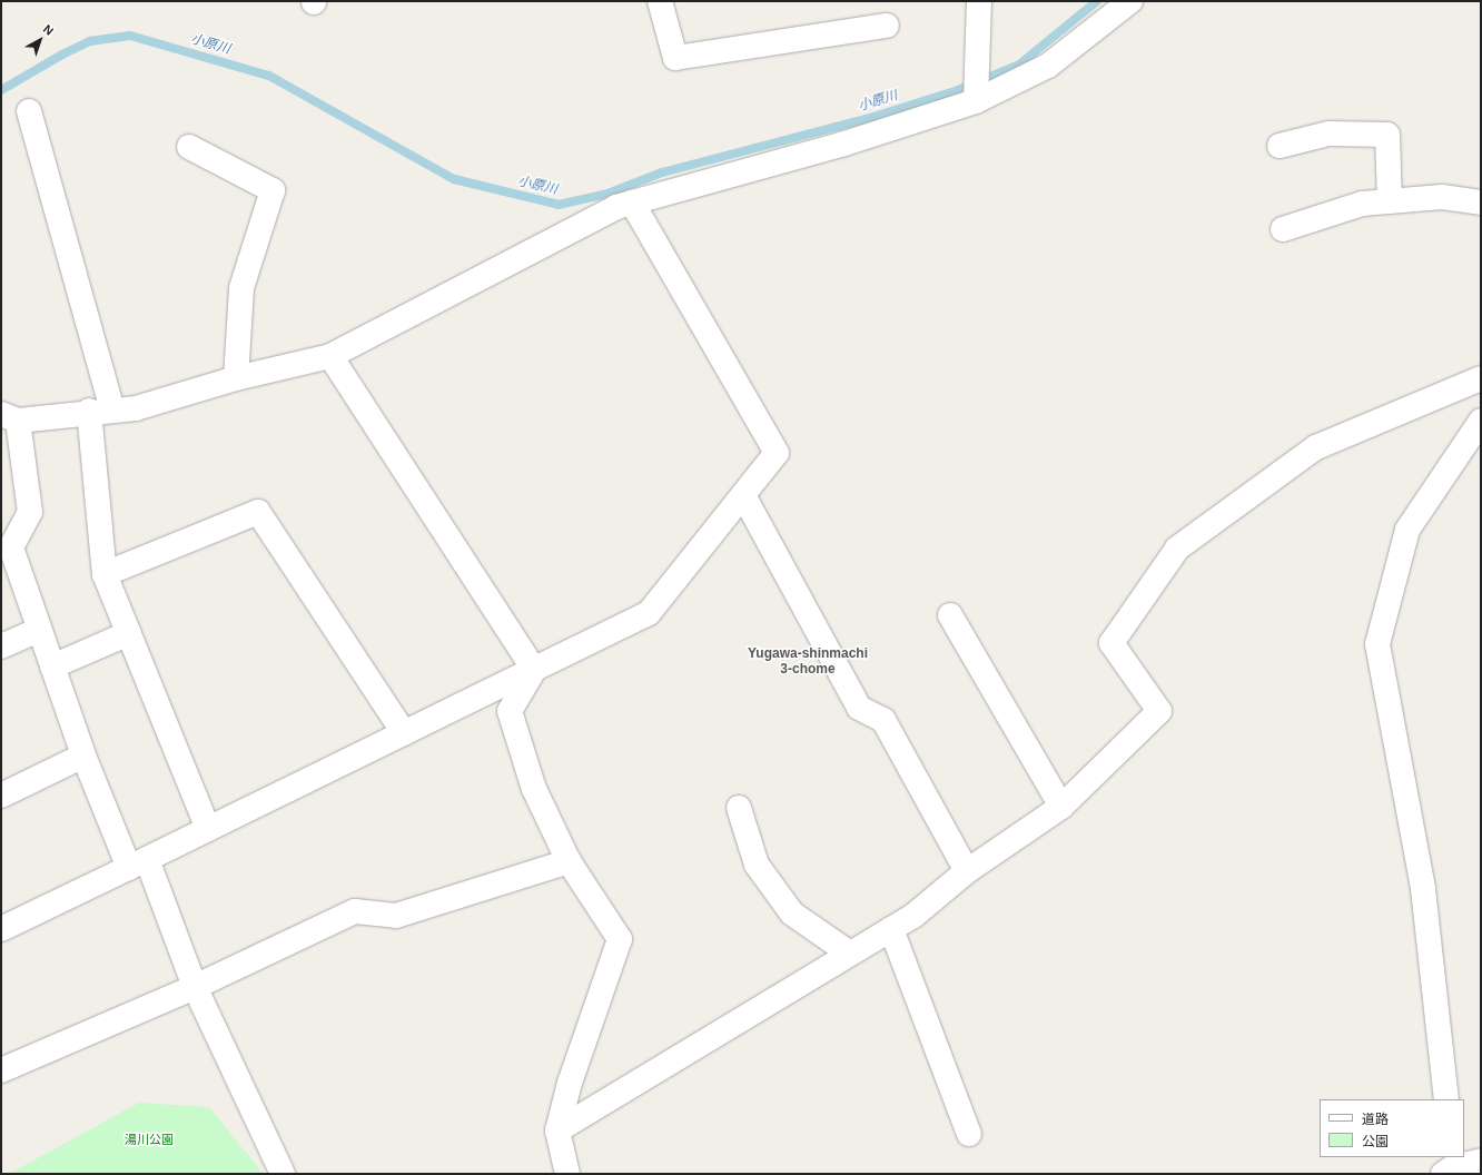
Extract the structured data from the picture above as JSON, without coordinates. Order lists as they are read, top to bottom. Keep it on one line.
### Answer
{"districts":["Yugawa-shinmachi 3-chome"],"water":["小原川"],"parks":["湯川公園"],"legend":["道路","公園"],"north":"top right"}
